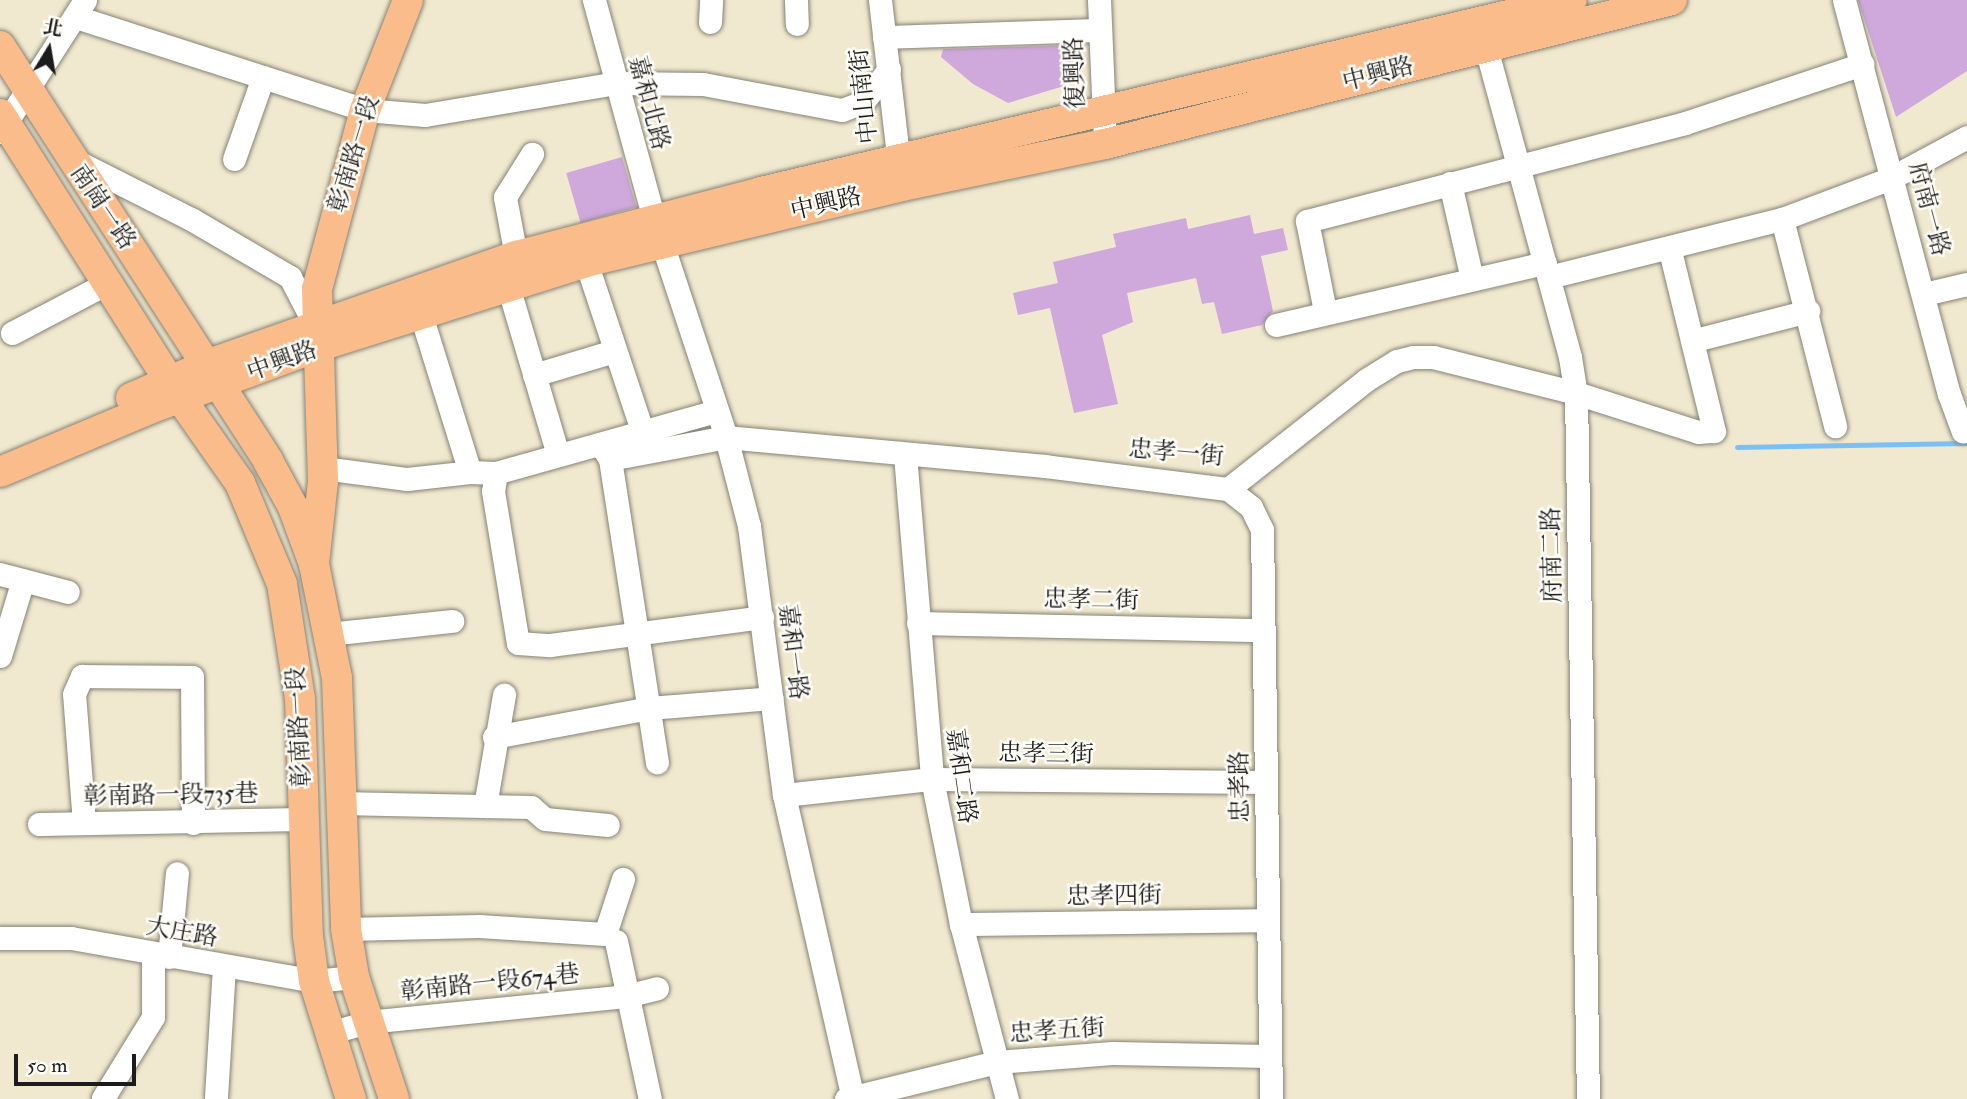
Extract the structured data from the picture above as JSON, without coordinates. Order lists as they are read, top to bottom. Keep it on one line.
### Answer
{"streets":{"main road":["中興路","彰南路一段","南崗一路"],"street":["復興路","中山南街","嘉和北路","府南一路","忠孝一街","府南二路","忠孝二街","嘉和一路","忠孝三街","嘉和二路","忠孝路","彰南路一段735巷","忠孝四街","大庄路","彰南路一段674巷","忠孝五街"]},"crossings":[["復興路","中興路"],["中興路","中山南街"],["中興路","嘉和北路"],["中興路","彰南路一段"],["中興路","南崗一路"],["中興路","府南二路"],["中興路","嘉和一路"],["嘉和北路","嘉和一路"],["彰南路一段","南崗一路"],["彰南路一段","彰南路一段735巷"],["彰南路一段","大庄路"],["彰南路一段","彰南路一段674巷"],["忠孝一街","府南二路"],["忠孝一街","嘉和一路"],["忠孝一街","嘉和二路"],["忠孝一街","忠孝路"],["忠孝二街","嘉和二路"],["忠孝二街","忠孝路"],["嘉和一路","忠孝三街"],["嘉和一路","忠孝五街"],["忠孝三街","嘉和二路"],["忠孝三街","忠孝路"],["嘉和二路","忠孝四街"],["嘉和二路","忠孝五街"],["忠孝路","忠孝四街"],["忠孝路","忠孝五街"]],"scale_bar":"50 m","north":"top"}
